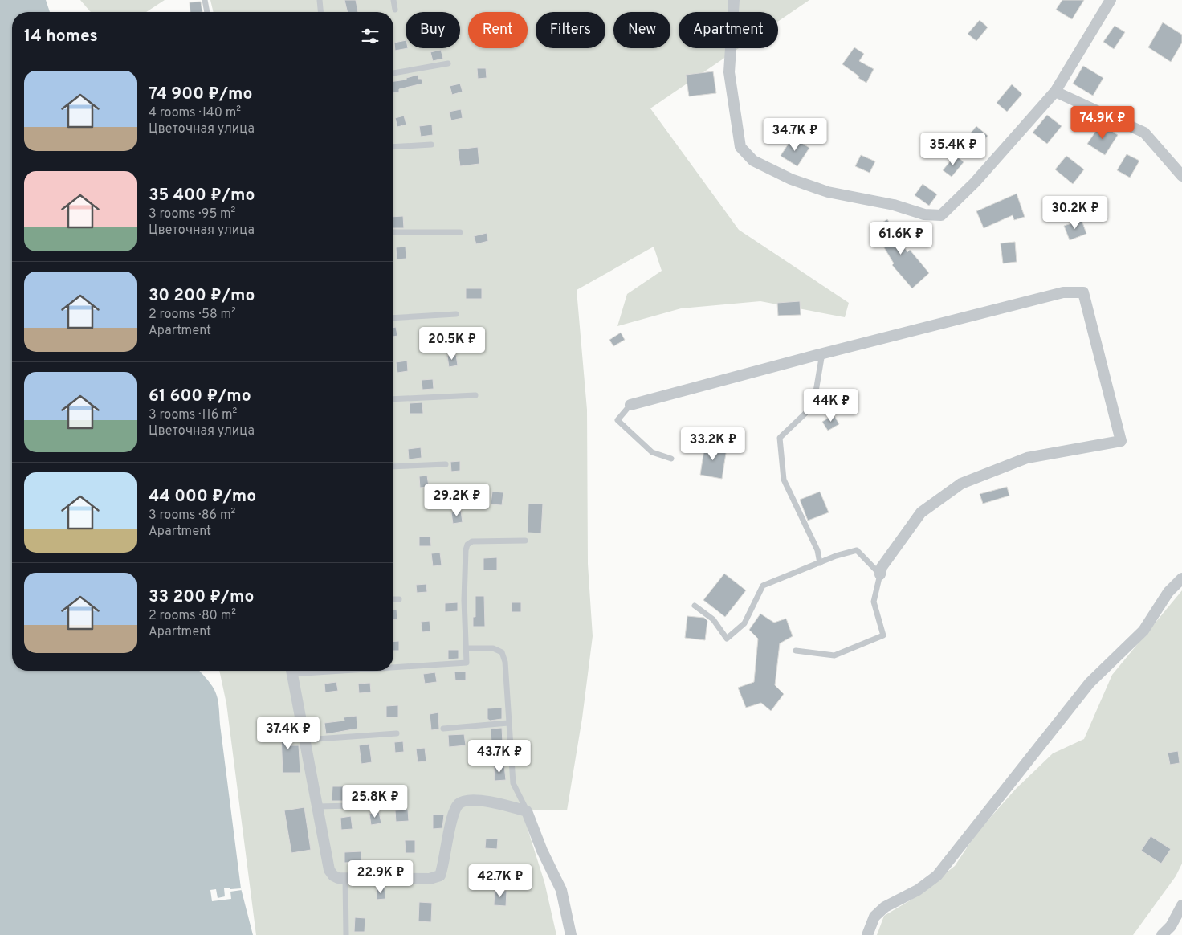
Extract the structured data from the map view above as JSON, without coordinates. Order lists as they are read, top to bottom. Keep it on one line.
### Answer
{"page":{"chip":["Buy","Rent","Filters","New","Apartment"],"heading":"14 homes","list":[{"name":"74 900 ₽/mo","note":"4 rooms · 140 m² · Цветочная улица"},{"name":"35 400 ₽/mo","note":"3 rooms · 95 m² · Цветочная улица"},{"name":"30 200 ₽/mo","note":"2 rooms · 58 m² · Apartment"},{"name":"61 600 ₽/mo","note":"3 rooms · 116 m² · Цветочная улица"},{"name":"44 000 ₽/mo","note":"3 rooms · 86 m² · Apartment"},{"name":"33 200 ₽/mo","note":"2 rooms · 80 m² · Apartment"}],"price":["74.9K ₽","34.7K ₽","35.4K ₽","30.2K ₽","61.6K ₽","20.5K ₽","44K ₽","33.2K ₽","29.2K ₽","37.4K ₽","43.7K ₽","25.8K ₽","22.9K ₽","42.7K ₽"]}}
